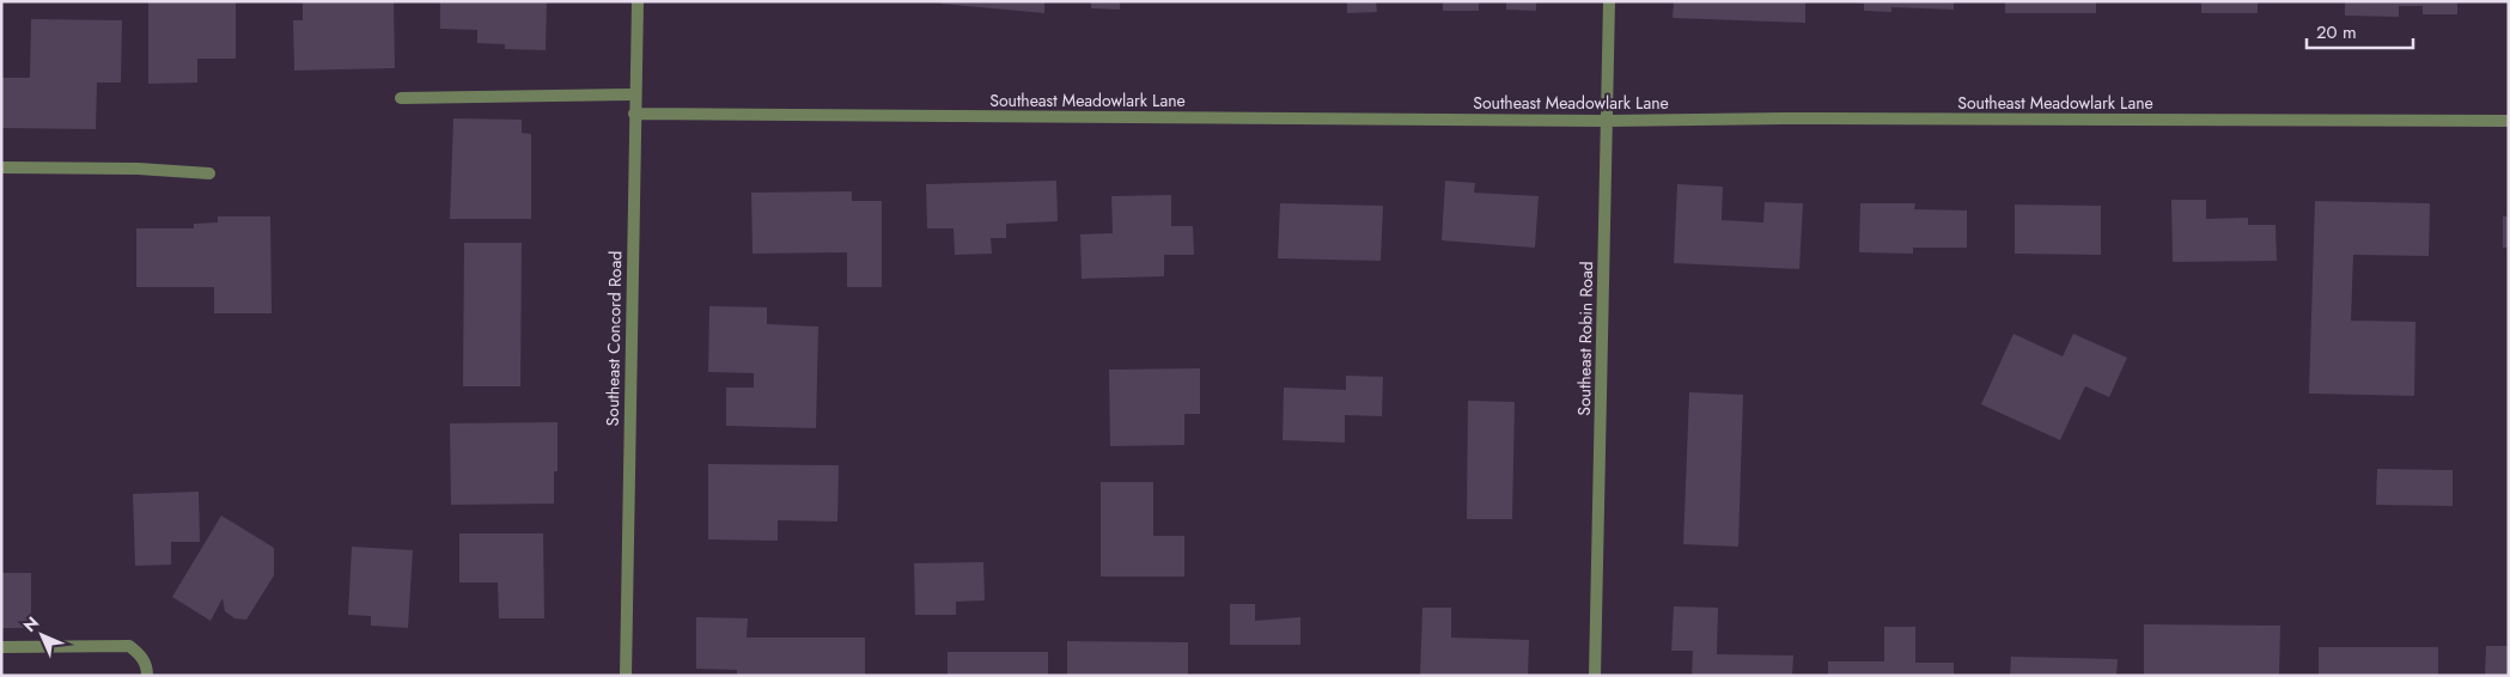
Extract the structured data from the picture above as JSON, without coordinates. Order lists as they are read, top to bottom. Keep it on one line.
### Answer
{"streets":{"street":["Southeast Meadowlark Lane","Southeast Concord Road","Southeast Robin Road"]},"crossings":[["Southeast Meadowlark Lane","Southeast Concord Road"],["Southeast Meadowlark Lane","Southeast Robin Road"]],"scale_bar":"20 m","north":"top left"}
